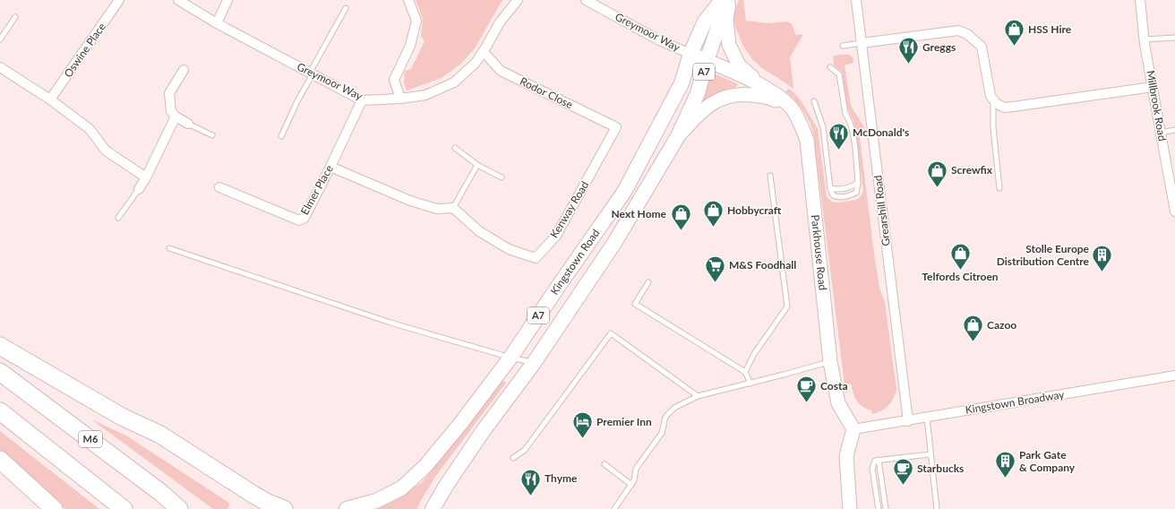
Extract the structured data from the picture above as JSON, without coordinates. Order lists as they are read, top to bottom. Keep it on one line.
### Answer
{"streets":{"highway":["M6"],"main road":["A7","Kingstown Road"],"street":["Greymoor Way","Oswine Place","Rodor Close","Millbrook Road","Elmer Place","Kenway Road","Grearshill Road","Parkhouse Road","Kingstown Broadway"]},"crossings":[["Greymoor Way","Rodor Close"],["Greymoor Way","Elmer Place"],["Greymoor Way","Parkhouse Road"],["Greymoor Way","Kingstown Road"],["Rodor Close","Kenway Road"],["Grearshill Road","Kingstown Broadway"],["Parkhouse Road","Kingstown Road"],["Parkhouse Road","Kingstown Broadway"]],"places":{"shop":["HSS Hire","Screwfix","Hobbycraft","Next Home","Telfords Citroen","Cazoo"],"restaurant":["Greggs","McDonald's","Thyme"],"building":["Stolle Europe Distribution Centre","Park Gate & Company"],"supermarket":["M&S Foodhall"],"cafe":["Costa","Starbucks"],"hotel":["Premier Inn"]}}
